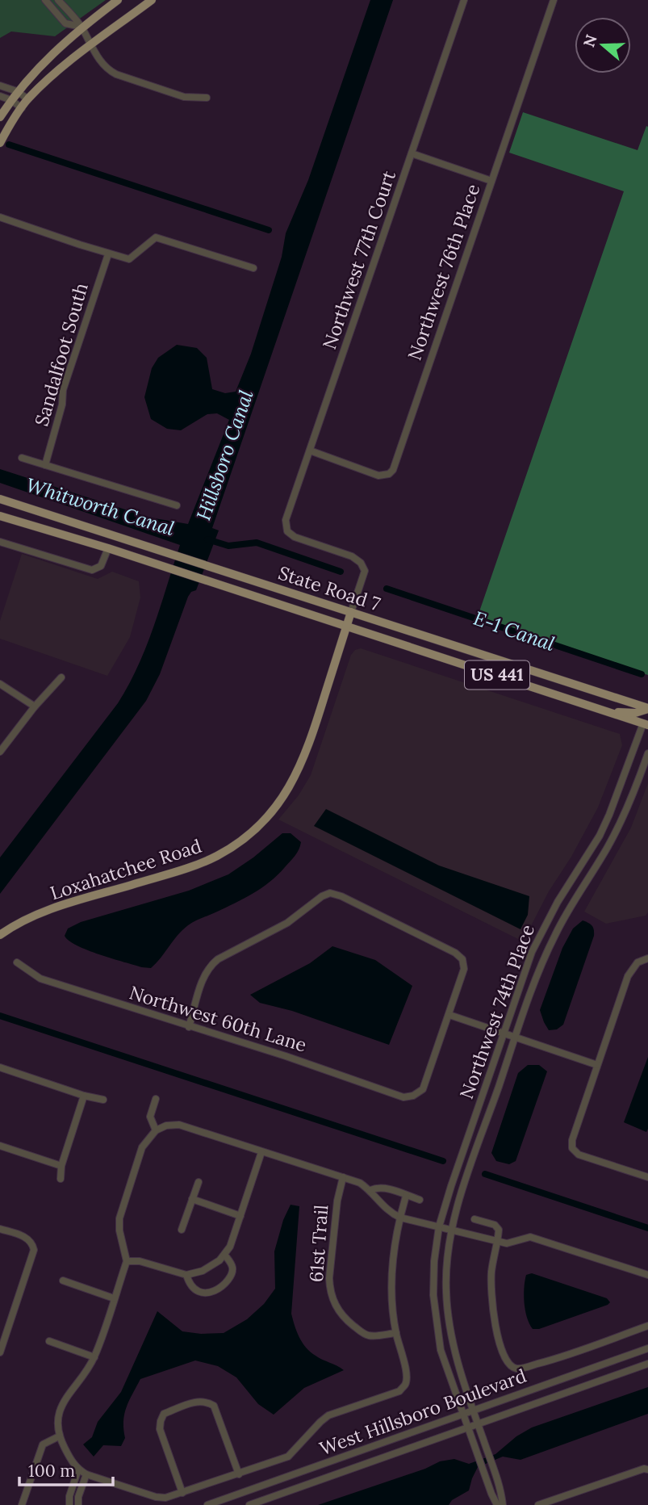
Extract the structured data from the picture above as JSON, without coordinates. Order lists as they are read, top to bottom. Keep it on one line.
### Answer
{"streets":{"main road":["State Road 7","US 441","Loxahatchee Road"],"street":["Northwest 77th Court","Northwest 76th Place","Sandalfoot South","Northwest 74th Place","Northwest 60th Lane","61st Trail","West Hillsboro Boulevard"]},"crossings":[["Northwest 77th Court","Northwest 76th Place"],["Northwest 77th Court","State Road 7"],["Northwest 77th Court","Loxahatchee Road"],["State Road 7","Loxahatchee Road"],["State Road 7","Northwest 74th Place"],["Northwest 74th Place","West Hillsboro Boulevard"]],"water":["Hillsboro Canal","Whitworth Canal","E-1 Canal"],"scale_bar":"100 m","north":"left"}
